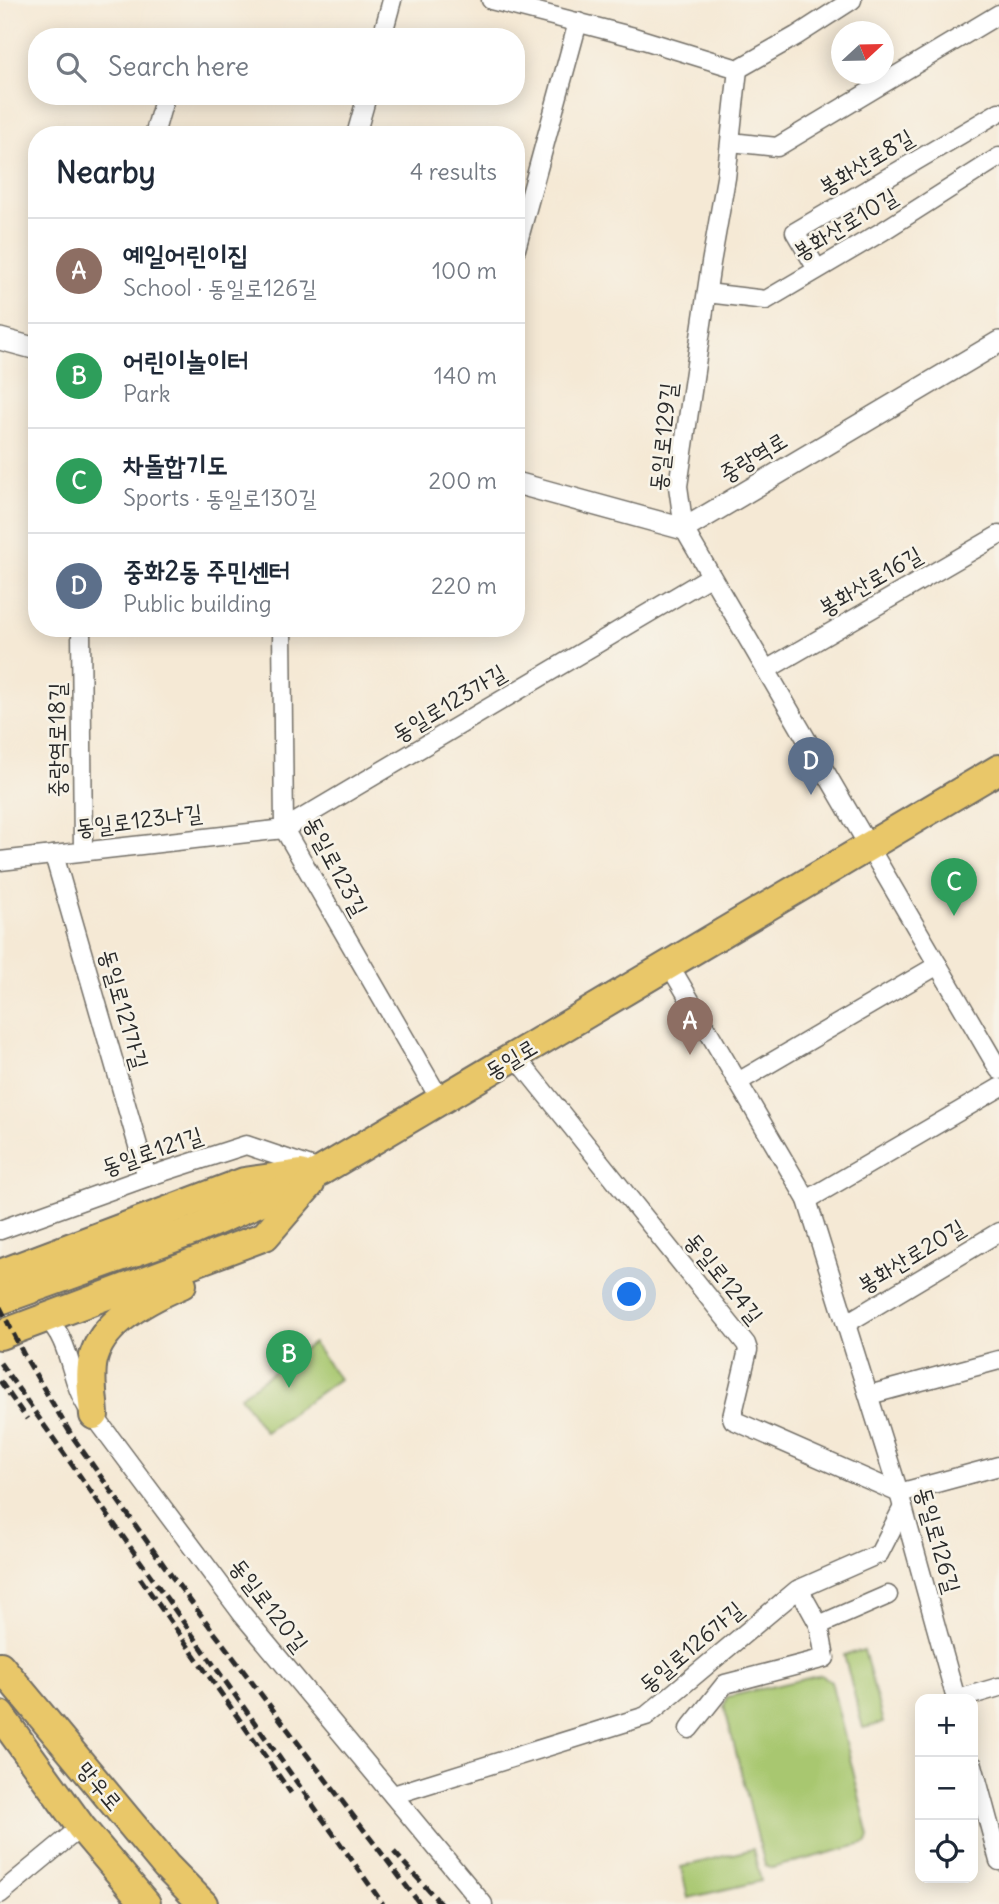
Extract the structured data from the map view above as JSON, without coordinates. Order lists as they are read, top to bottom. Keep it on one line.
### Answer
{"streets":{"main road":["동일로","망우로"],"street":["봉화산로8길","봉화산로10길","동일로129길","중랑역로","봉화산로16길","동일로123가길","중랑역로18길","동일로123나길","동일로123길","동일로121가길","동일로121길","봉화산로20길","동일로124길","동일로126길","동일로120길","동일로126가길"]},"crossings":[["봉화산로8길","봉화산로10길"],["봉화산로10길","동일로129길"],["동일로129길","중랑역로"],["동일로129길","봉화산로16길"],["동일로129길","동일로123가길"],["동일로129길","동일로"],["동일로123가길","동일로123나길"],["동일로123가길","동일로123길"],["중랑역로18길","동일로123나길"],["동일로123나길","동일로123길"],["동일로123나길","동일로121가길"],["동일로123길","동일로"],["동일로121가길","동일로121길"],["동일로","동일로121길"],["동일로","동일로124길"],["동일로","동일로126길"],["봉화산로20길","동일로126길"],["동일로124길","동일로126길"],["동일로124길","동일로126가길"],["동일로126길","동일로126가길"],["동일로120길","동일로126가길"]],"north":"right","page":{"search":"Search here","heading":["Nearby","4 results"],"list":[{"mark":"A","name":"예일어린이집","note":"School · 동일로126길","value":"100 m"},{"mark":"B","name":"어린이놀이터","note":"Park","value":"140 m"},{"mark":"C","name":"차돌합기도","note":"Sports · 동일로130길","value":"200 m"},{"mark":"D","name":"중화2동 주민센터","note":"Public building","value":"220 m"}],"pins":["D","C","A","B"],"map_buttons":["+","−"]}}
